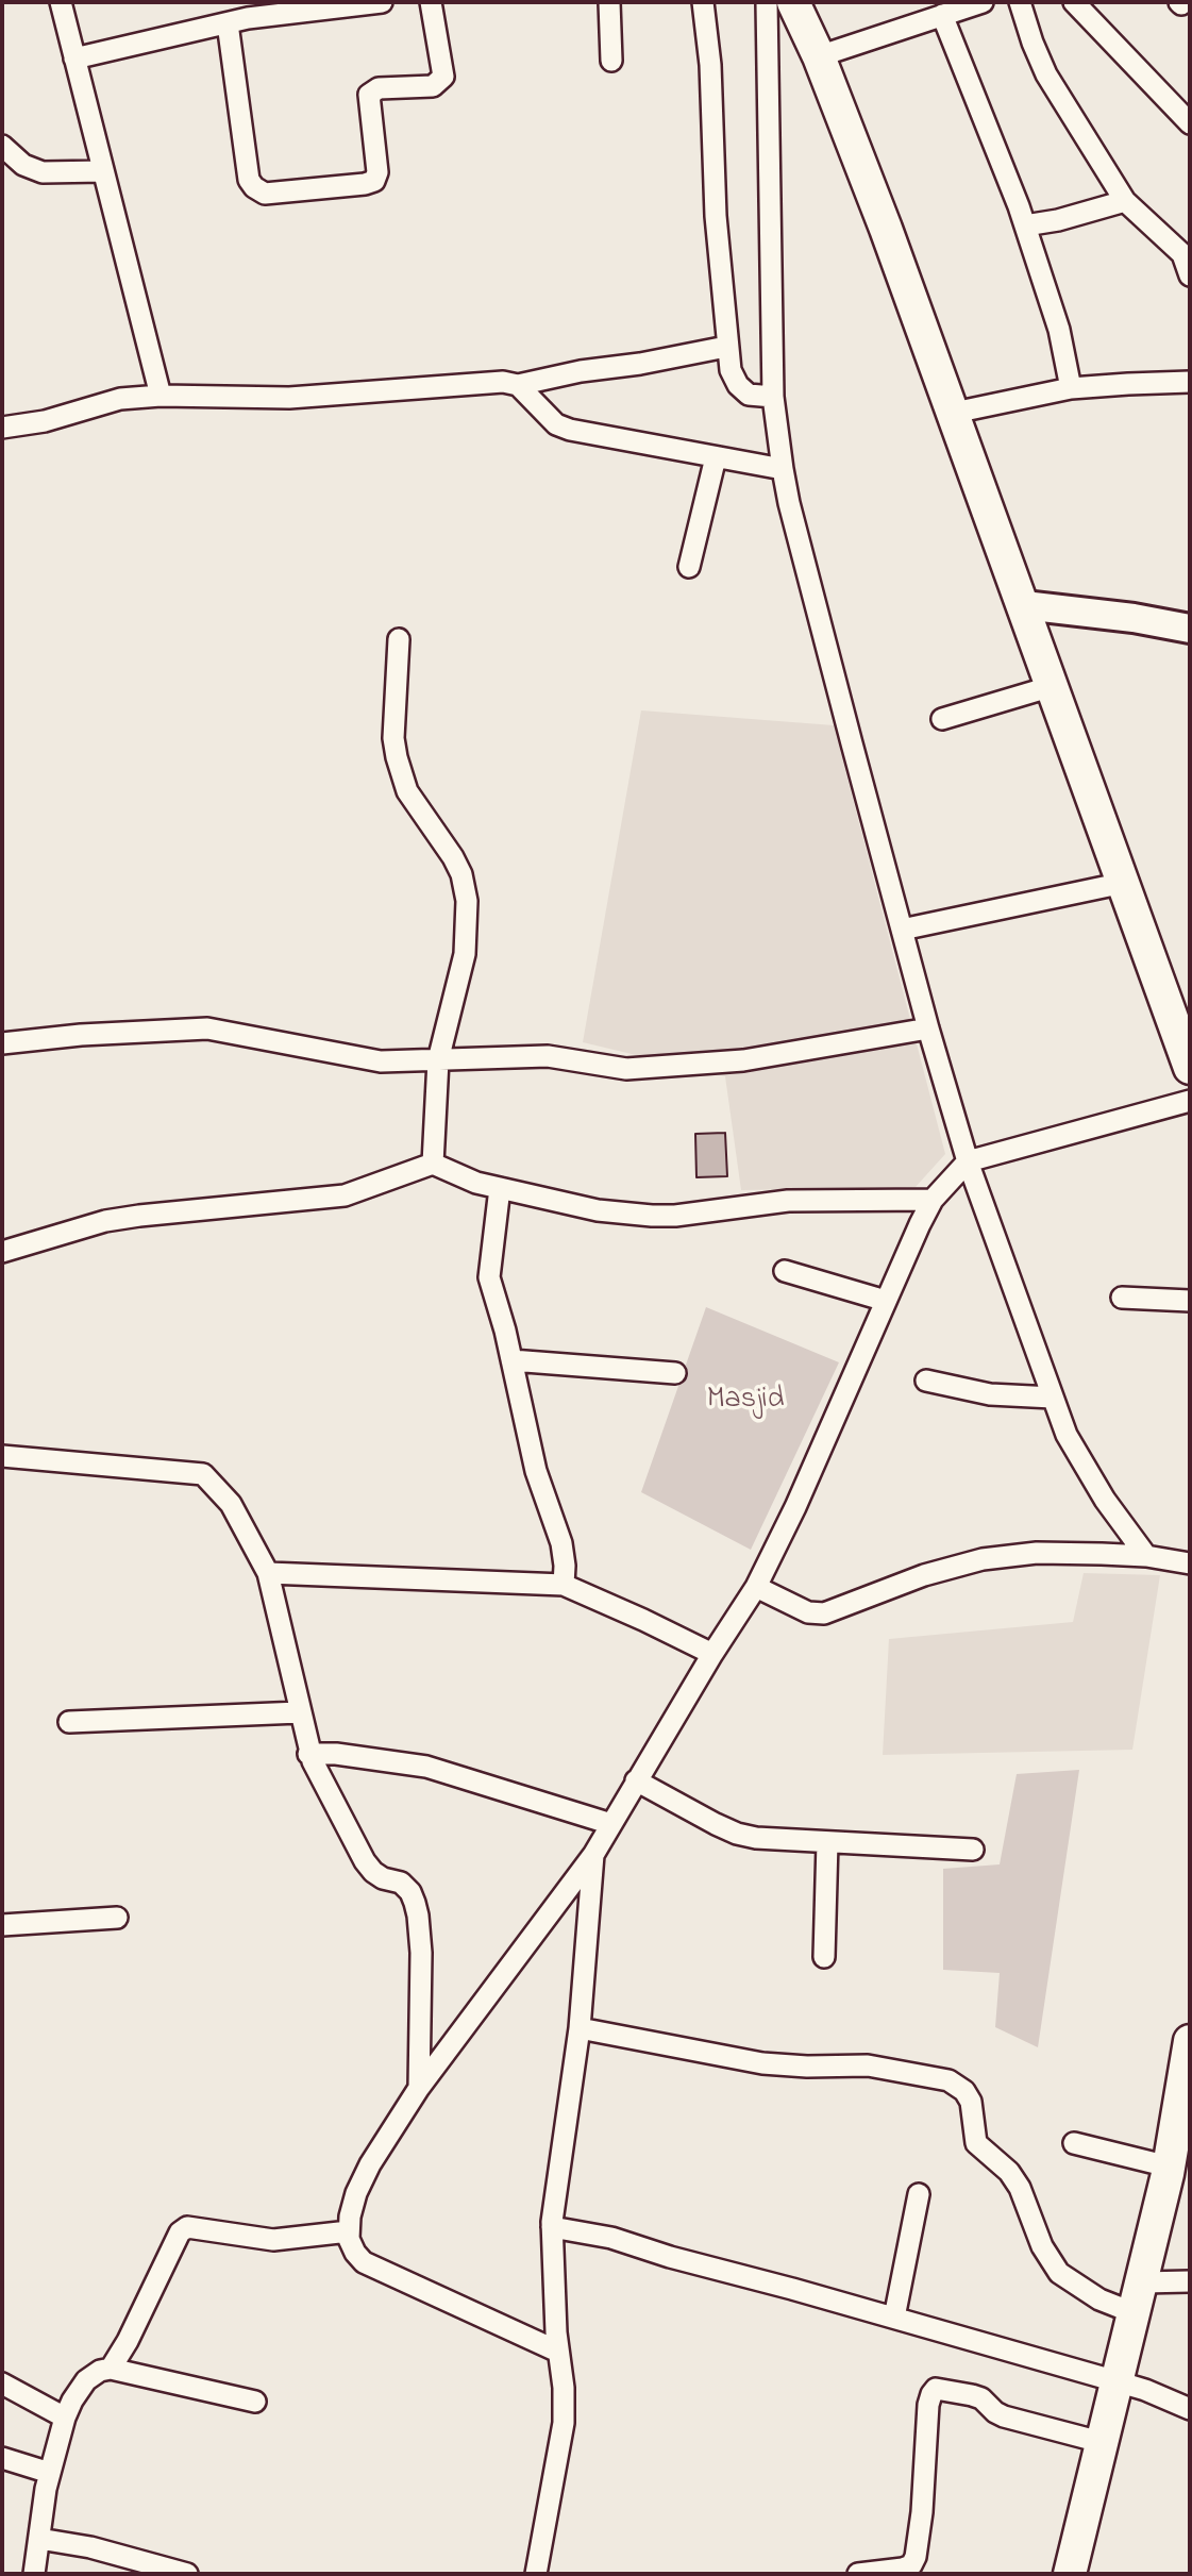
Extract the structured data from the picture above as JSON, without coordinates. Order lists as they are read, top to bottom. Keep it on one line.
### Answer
{"parks":["Masjid"]}
